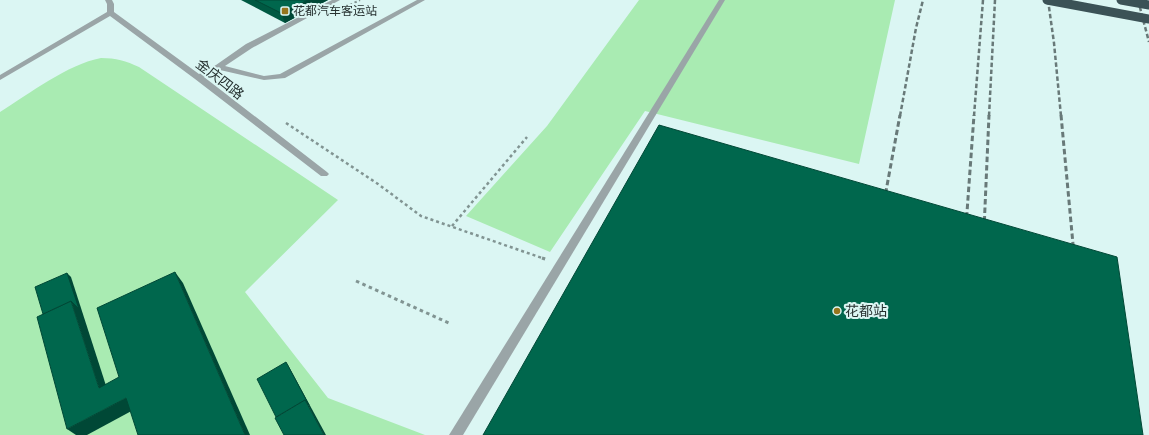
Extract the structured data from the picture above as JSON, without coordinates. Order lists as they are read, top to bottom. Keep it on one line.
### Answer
{"streets":{"street":["金庆四路"]},"places":{"transit":["花都汽车客运站"],"other":["花都站"]}}
